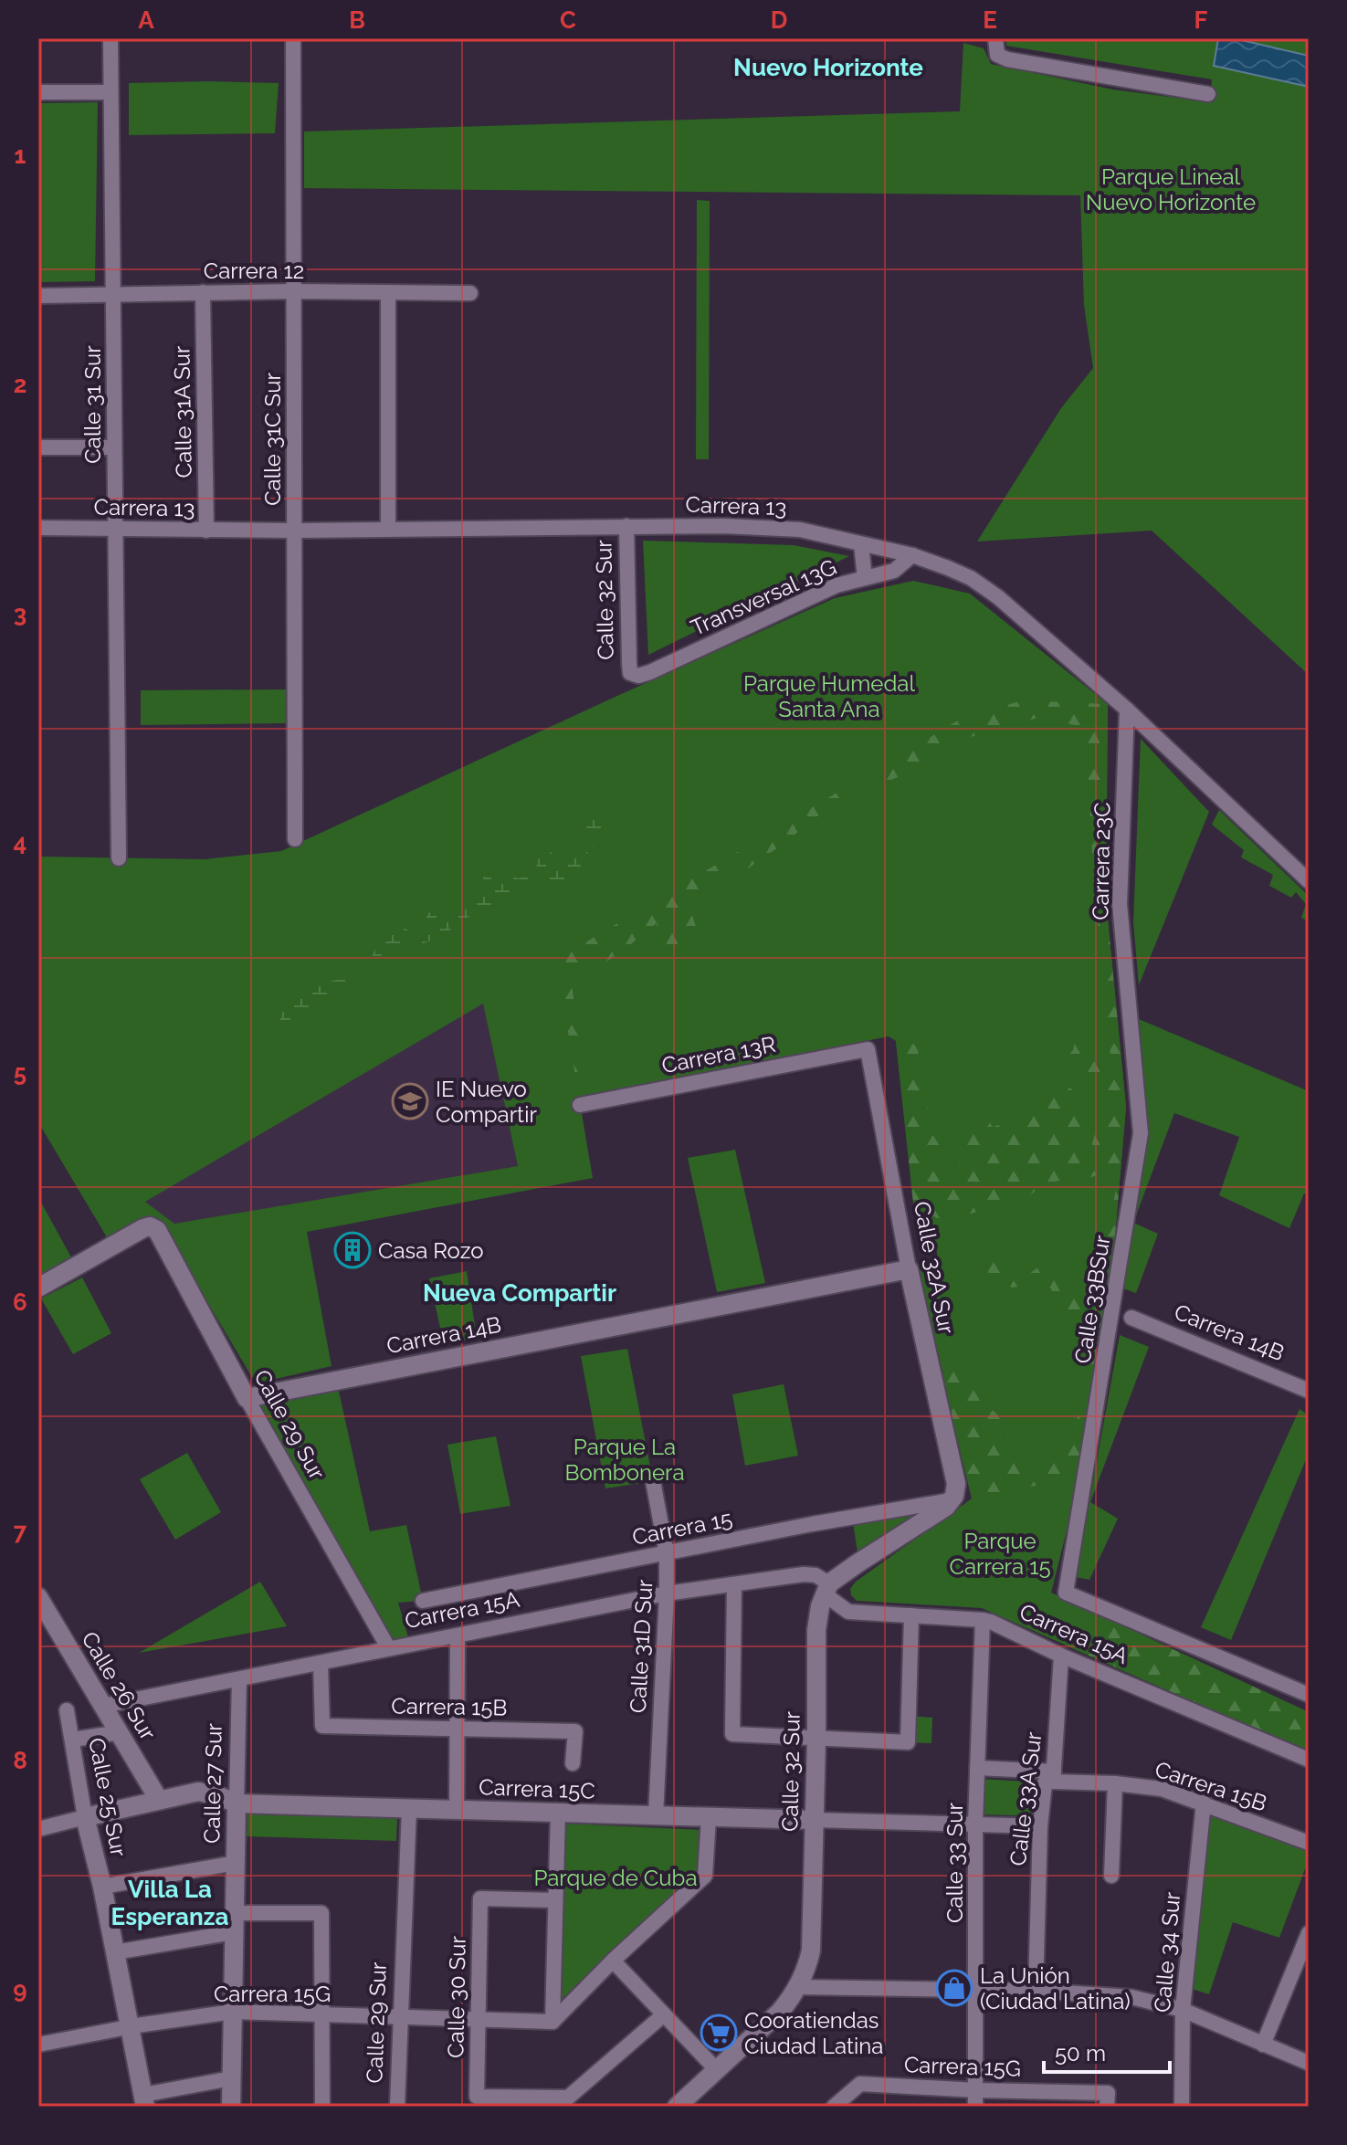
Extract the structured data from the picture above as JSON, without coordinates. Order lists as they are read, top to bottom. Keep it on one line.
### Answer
{"streets":{"street":["Carrera 12","Calle 31 Sur","Calle 31A Sur","Calle 31C Sur","Carrera 13","Transversal 13G","Calle 32 Sur","Carrera 23C","Carrera 13R","Calle 32A Sur","Calle 33BSur","Carrera 14B","Calle 29 Sur","Carrera 15","Carrera 15A","Calle 31D Sur","Calle 26 Sur","Carrera 15B","Calle 27 Sur","Carrera 15C","Calle 25 Sur","Calle 33A Sur","Calle 33 Sur","Calle 34 Sur","Carrera 15G","Calle 30 Sur"]},"crossings":[["Carrera 12","Calle 31 Sur"],["Carrera 12","Calle 31A Sur"],["Carrera 12","Calle 31C Sur"],["Calle 31 Sur","Carrera 13"],["Calle 31A Sur","Carrera 13"],["Calle 31C Sur","Carrera 13"],["Carrera 13","Transversal 13G"],["Carrera 13","Calle 32 Sur"],["Carrera 13","Carrera 23C"],["Transversal 13G","Calle 32 Sur"],["Calle 32 Sur","Carrera 15A"],["Calle 32 Sur","Carrera 15C"],["Carrera 23C","Calle 33BSur"],["Carrera 13R","Calle 32A Sur"],["Calle 32A Sur","Carrera 14B"],["Calle 32A Sur","Carrera 15"],["Carrera 14B","Calle 29 Sur"],["Calle 29 Sur","Carrera 15A"],["Calle 29 Sur","Carrera 15C"],["Calle 29 Sur","Carrera 15G"],["Carrera 15","Calle 31D Sur"],["Carrera 15A","Calle 31D Sur"],["Carrera 15A","Calle 26 Sur"],["Carrera 15A","Carrera 15B"],["Carrera 15A","Calle 27 Sur"],["Carrera 15A","Calle 33A Sur"],["Carrera 15A","Calle 33 Sur"],["Calle 31D Sur","Carrera 15C"],["Calle 26 Sur","Carrera 15C"],["Carrera 15B","Calle 33A Sur"],["Carrera 15B","Calle 33 Sur"],["Carrera 15B","Calle 34 Sur"],["Calle 27 Sur","Carrera 15C"],["Calle 27 Sur","Carrera 15G"],["Carrera 15C","Calle 25 Sur"],["Carrera 15C","Calle 33A Sur"],["Carrera 15C","Calle 33 Sur"],["Calle 25 Sur","Carrera 15G"],["Calle 33 Sur","Carrera 15G"],["Carrera 15G","Calle 30 Sur"]],"districts":["Nuevo Horizonte","Nueva Compartir","Villa La Esperanza"],"parks":["Parque Lineal Nuevo Horizonte","Parque Humedal Santa Ana","Parque La Bombonera","Parque Carrera 15","Parque de Cuba"],"places":{"school or university":["IE Nuevo Compartir"],"building":["Casa Rozo"],"shop":["La Unión (Ciudad Latina)"],"supermarket":["Cooratiendas Ciudad Latina"]},"scale_bar":"50 m","grid":{"columns":["A","B","C","D","E","F"],"rows":["1","2","3","4","5","6","7","8","9"]}}
